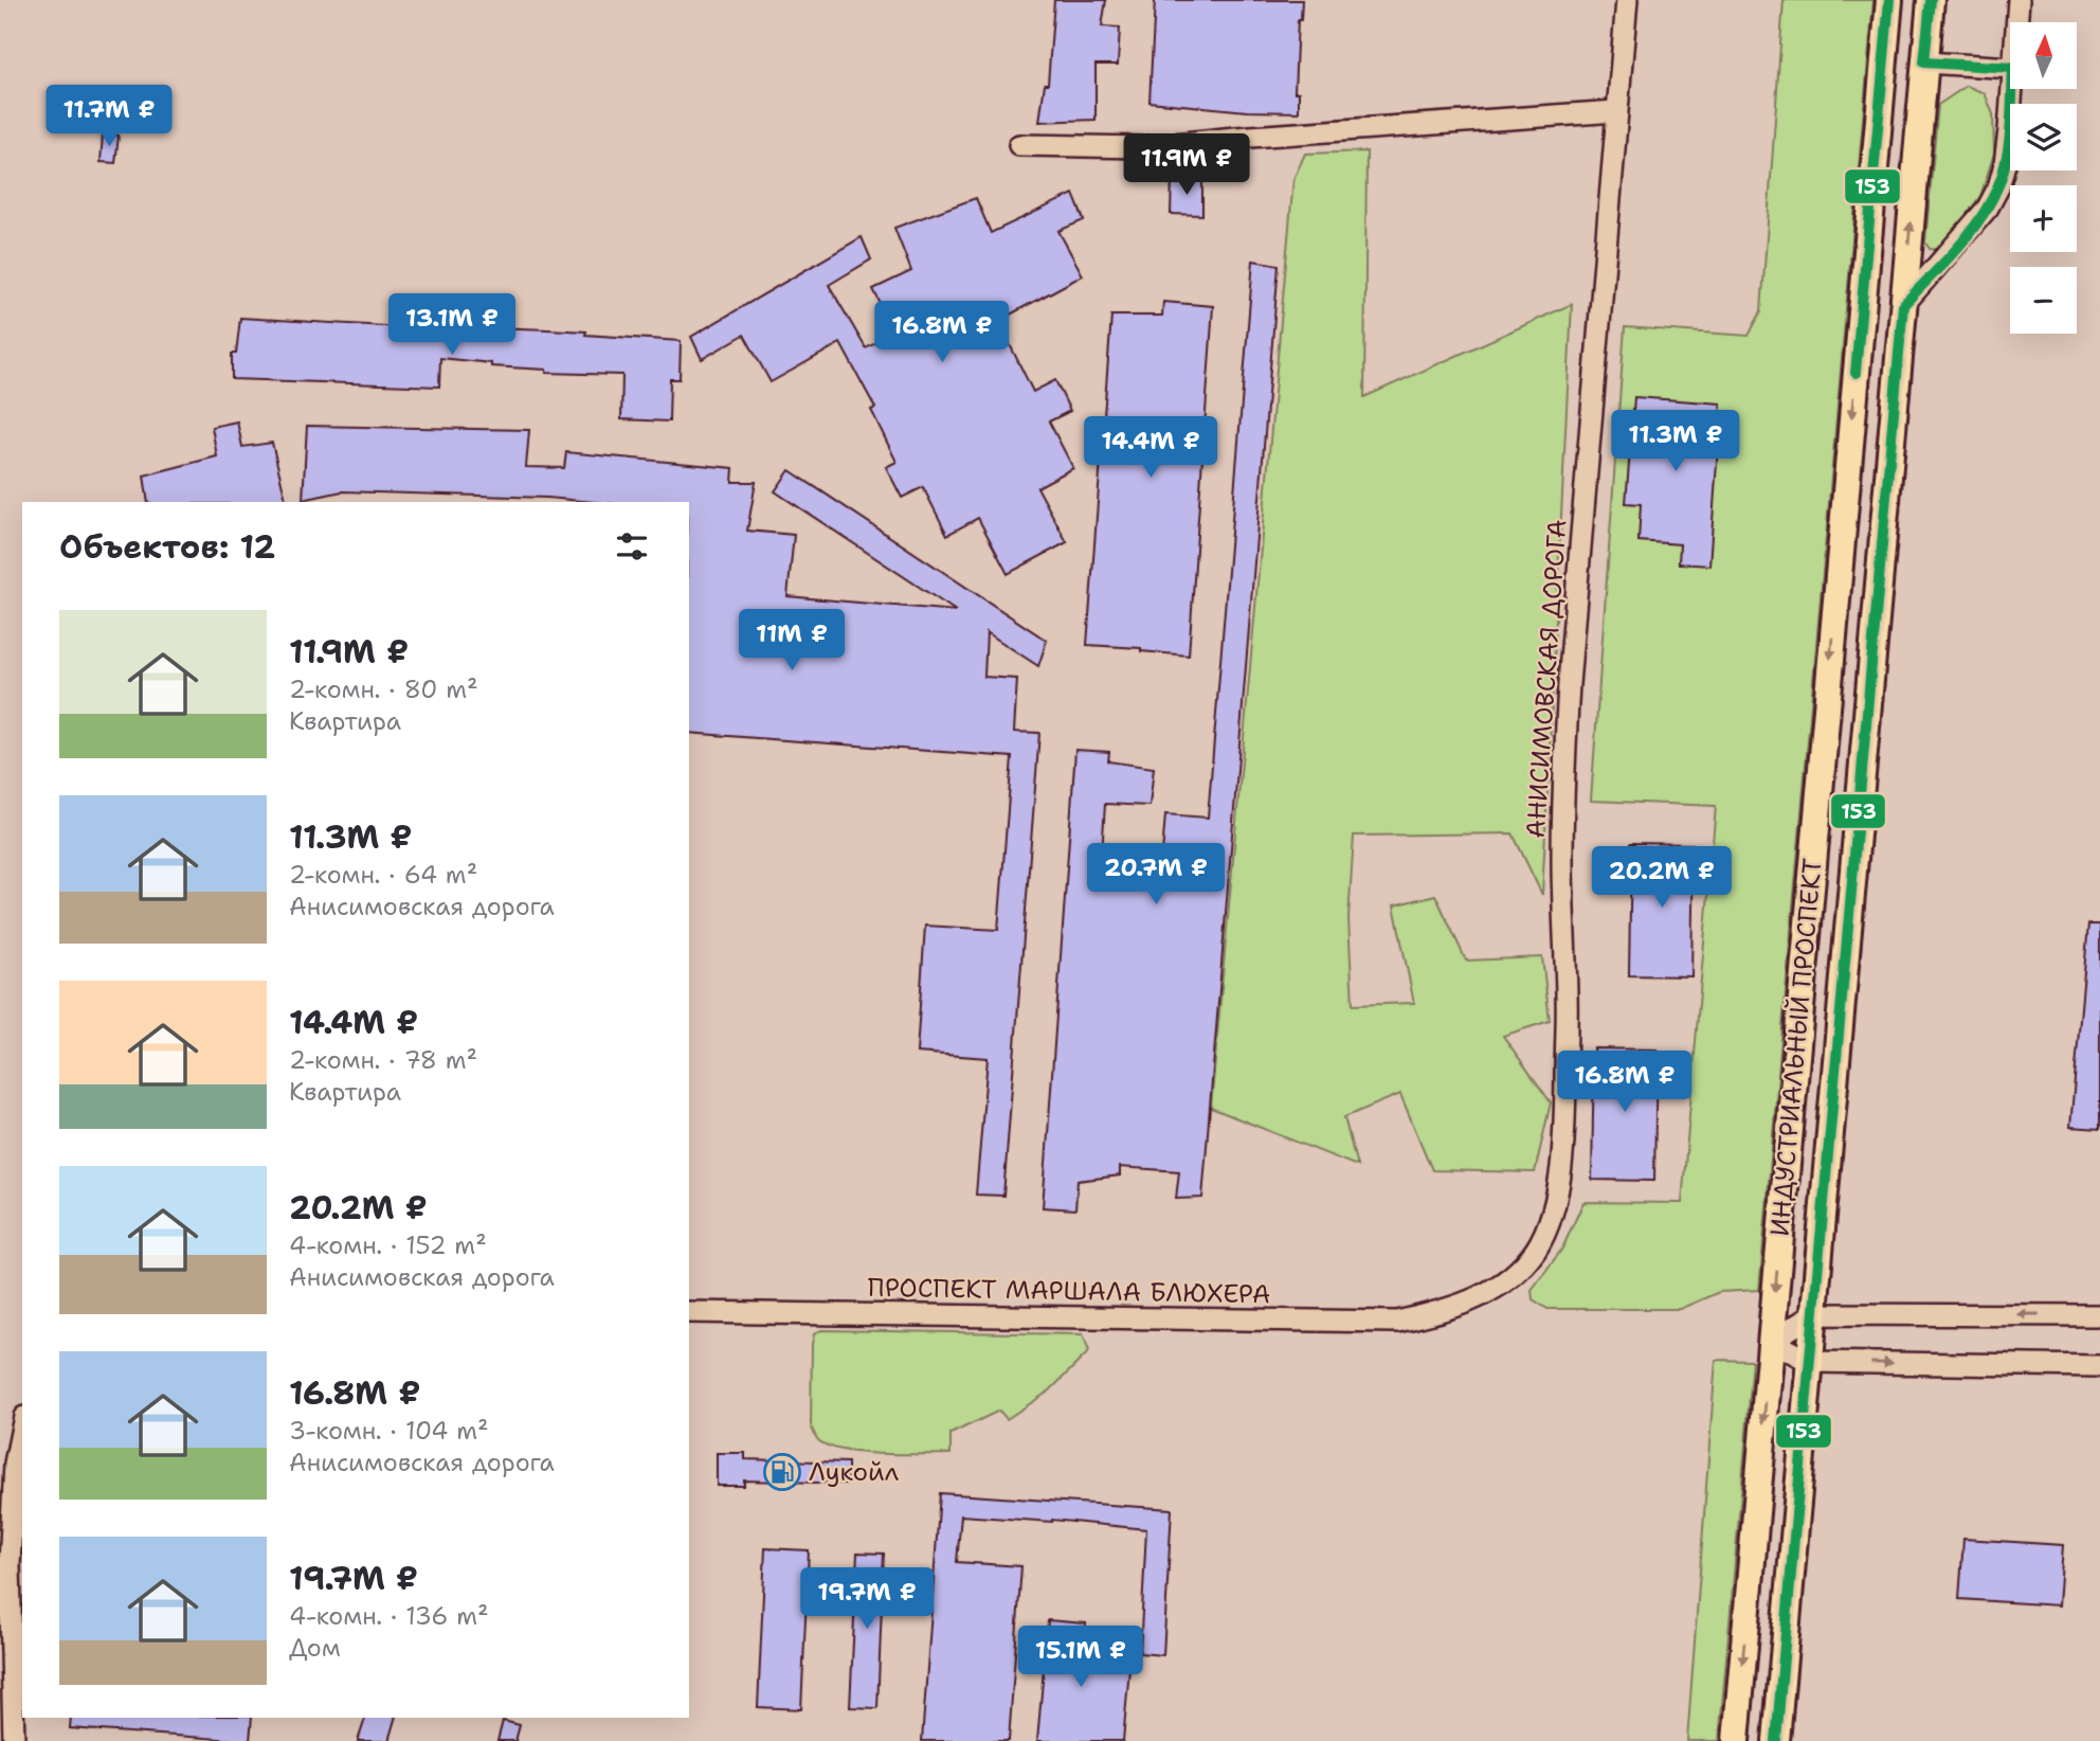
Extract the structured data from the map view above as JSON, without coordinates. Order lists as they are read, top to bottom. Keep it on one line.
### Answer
{"streets":{"main road":["ИНДУСТРИАЛЬНЫЙ ПРОСПЕКТ"],"street":["АНИСИМОВСКАЯ ДОРОГА","ПРОСПЕКТ МАРШАЛА БЛЮХЕРА"]},"crossings":[["АНИСИМОВСКАЯ ДОРОГА","ПРОСПЕКТ МАРШАЛА БЛЮХЕРА"]],"places":{"fuel station":["Лукойл"]},"lines":["transit line 153"],"north":"top","page":{"map_buttons":["+","−"],"price":["11.7M ₽","11.9M ₽","13.1M ₽","16.8M ₽","11.3M ₽","14.4M ₽","11M ₽","20.7M ₽","20.2M ₽","16.8M ₽","19.7M ₽","15.1M ₽"],"heading":"Объектов: 12","list":[{"name":"11.9M ₽","note":"2-комн. · 80 m² · Квартира"},{"name":"11.3M ₽","note":"2-комн. · 64 m² · Анисимовская дорога"},{"name":"14.4M ₽","note":"2-комн. · 78 m² · Квартира"},{"name":"20.2M ₽","note":"4-комн. · 152 m² · Анисимовская дорога"},{"name":"16.8M ₽","note":"3-комн. · 104 m² · Анисимовская дорога"},{"name":"19.7M ₽","note":"4-комн. · 136 m² · Дом"}]}}
